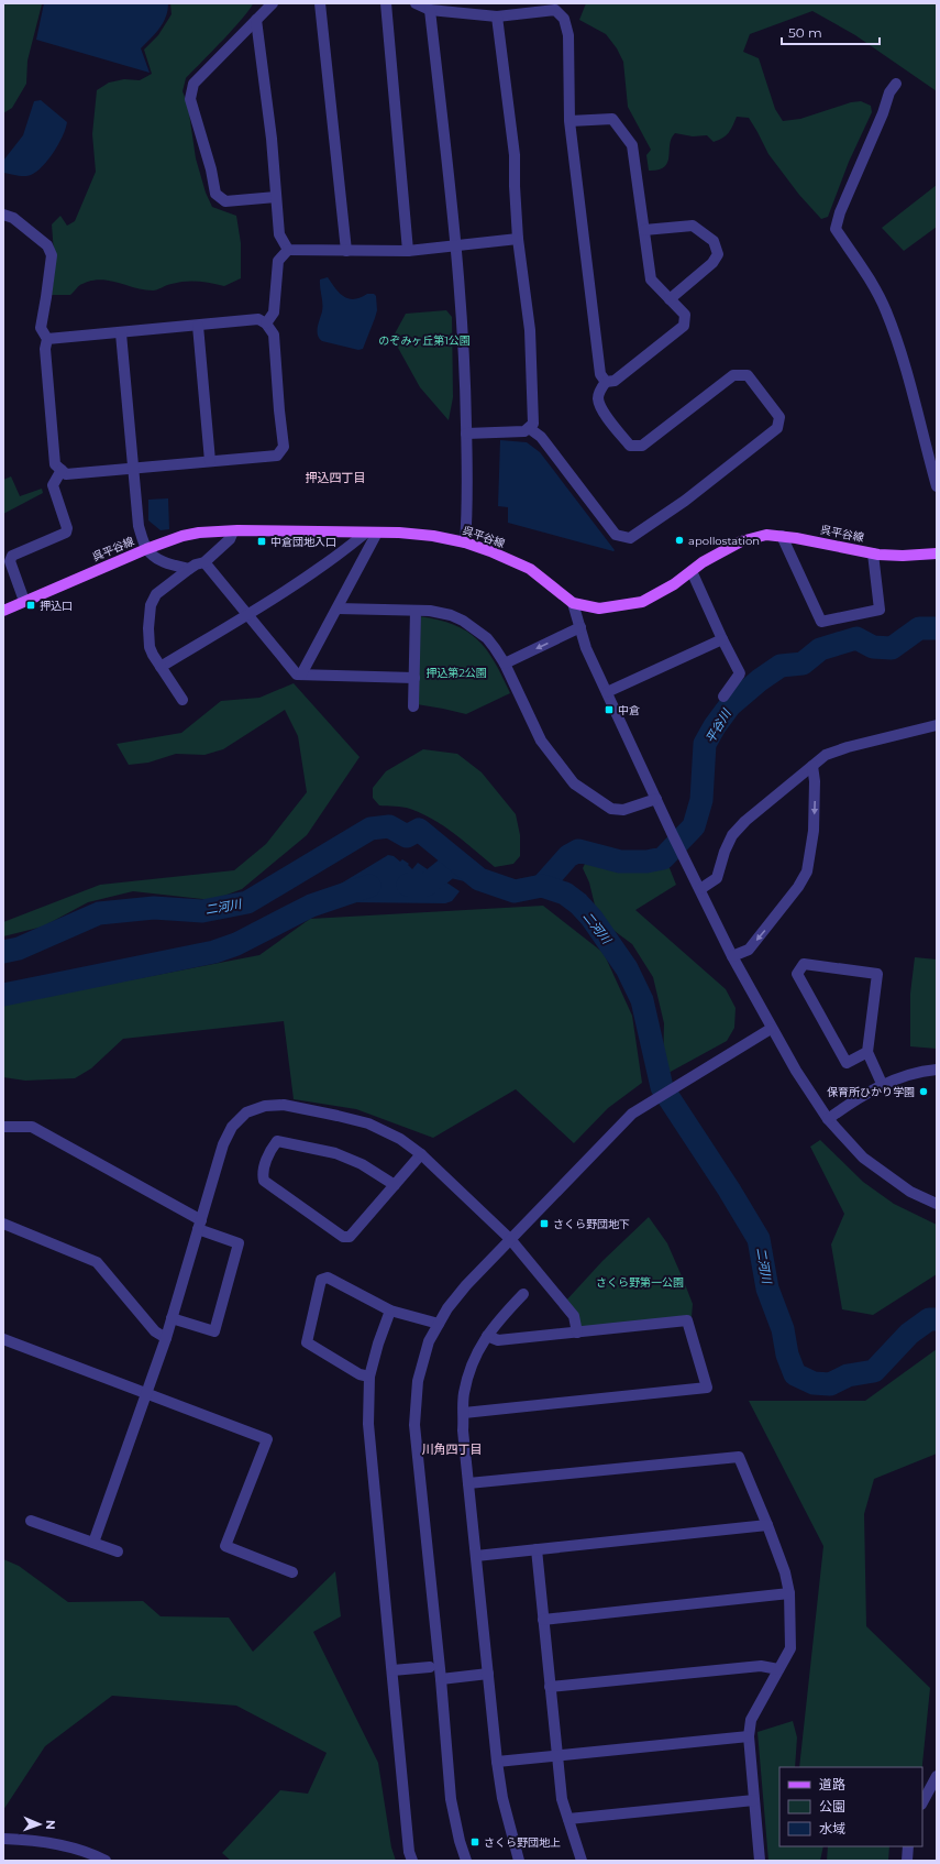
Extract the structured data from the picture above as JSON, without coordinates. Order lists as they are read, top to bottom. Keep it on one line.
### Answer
{"streets":{"main road":["呉平谷線"]},"districts":["押込四丁目","川角四丁目"],"water":["平谷川","二河川"],"parks":["のぞみヶ丘第1公園","押込第2公園","さくら野第一公園"],"places":{"other":["apollostation","保育所ひかり学園"],"transit":["中倉団地入口","押込口","中倉","さくら野団地下","さくら野団地上"]},"legend":["道路","公園","水域"],"scale_bar":"50 m","north":"right"}
